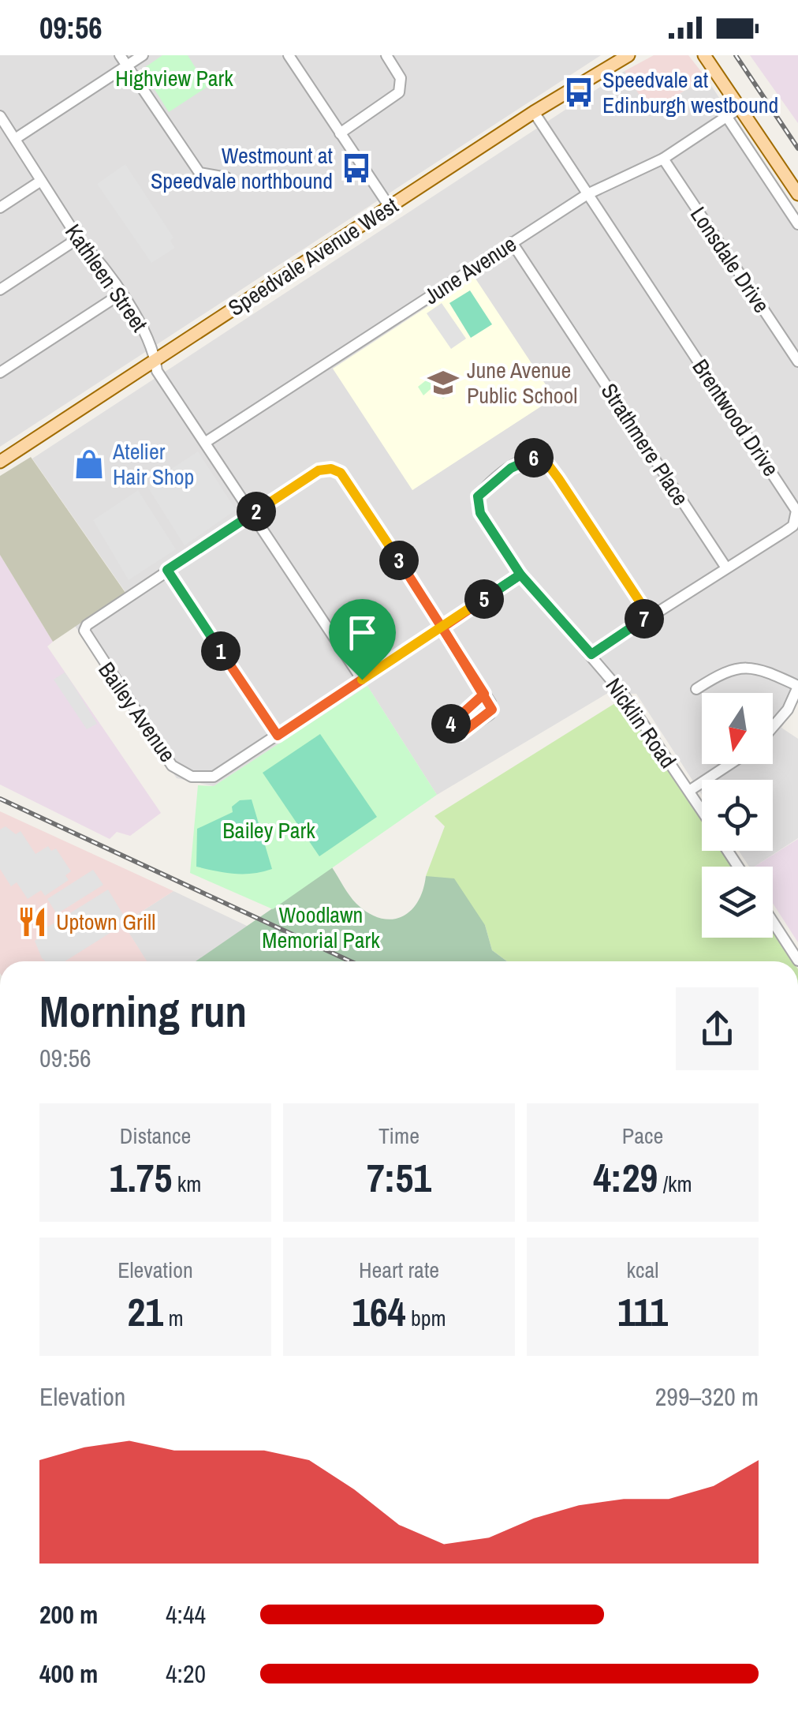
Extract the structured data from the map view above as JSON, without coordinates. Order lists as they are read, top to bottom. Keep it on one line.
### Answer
{"streets":{"main road":["Speedvale Avenue West"],"street":["Lonsdale Drive","June Avenue","Kathleen Street","Brentwood Drive","Strathmere Place","Bailey Avenue","Nicklin Road"]},"crossings":[["Speedvale Avenue West","Kathleen Street"],["Speedvale Avenue West","Brentwood Drive"],["Lonsdale Drive","June Avenue"],["June Avenue","Kathleen Street"],["June Avenue","Brentwood Drive"],["June Avenue","Strathmere Place"],["Kathleen Street","Bailey Avenue"],["Brentwood Drive","Strathmere Place"],["Brentwood Drive","Nicklin Road"],["Bailey Avenue","Nicklin Road"]],"parks":["Highview Park","Bailey Park","Woodlawn Memorial Park"],"places":{"bus stop":["Speedvale at Edinburgh westbound","Westmount at Speedvale northbound"],"school or university":["June Avenue Public School"],"shop":["Atelier Hair Shop"],"restaurant":["Uptown Grill"]},"north":"bottom","page":{"status":"09:56","pins":["6","2","3","5","7","1","4"],"heading":["Morning run","09:56"],"stats":[["Distance","1.75 km"],["Time","7:51"],["Pace","4:29 /km"],["Elevation","21 m"],["Heart rate","164 bpm"],["kcal","111"]],"chart":["Elevation","299–320 m"],"list":[{"name":"200 m","note":"4:44"},{"name":"400 m","note":"4:20"}]}}
